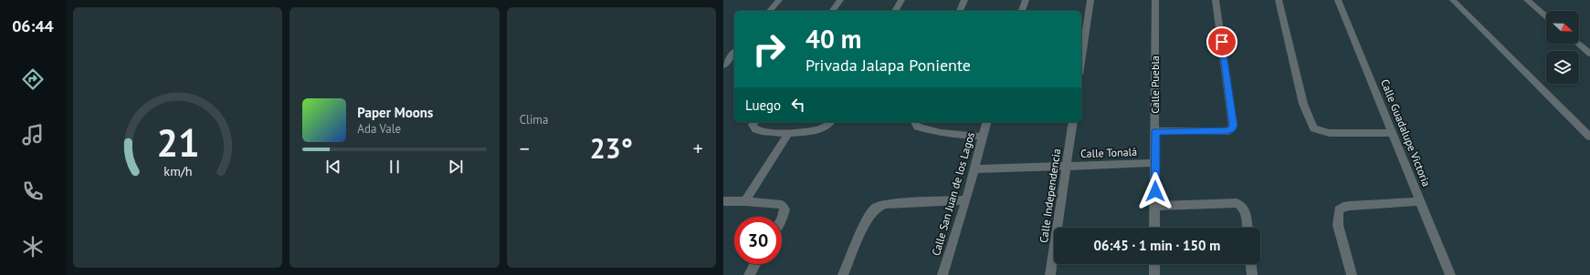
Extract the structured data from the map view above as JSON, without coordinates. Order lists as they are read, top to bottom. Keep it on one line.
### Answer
{"streets":{"street":["Calle Puebla","Calle Guadalupe Victoria","Calle Tonalá","Calle San Juan de los Lagos","Calle Independencia"]},"crossings":[["Calle Puebla","Calle Tonalá"],["Calle Tonalá","Calle San Juan de los Lagos"],["Calle Tonalá","Calle Independencia"]],"north":"right","page":{"tabs":"06:44","tile":"Clima","turn":["40 m","Privada Jalapa Poniente"],"then":"Luego","song":["Paper Moons","Ada Vale"],"heat":["−","23°","+"],"limit":"30","trip":"06:45 · 1 min · 150 m","gauge":["21","km/h"]}}
